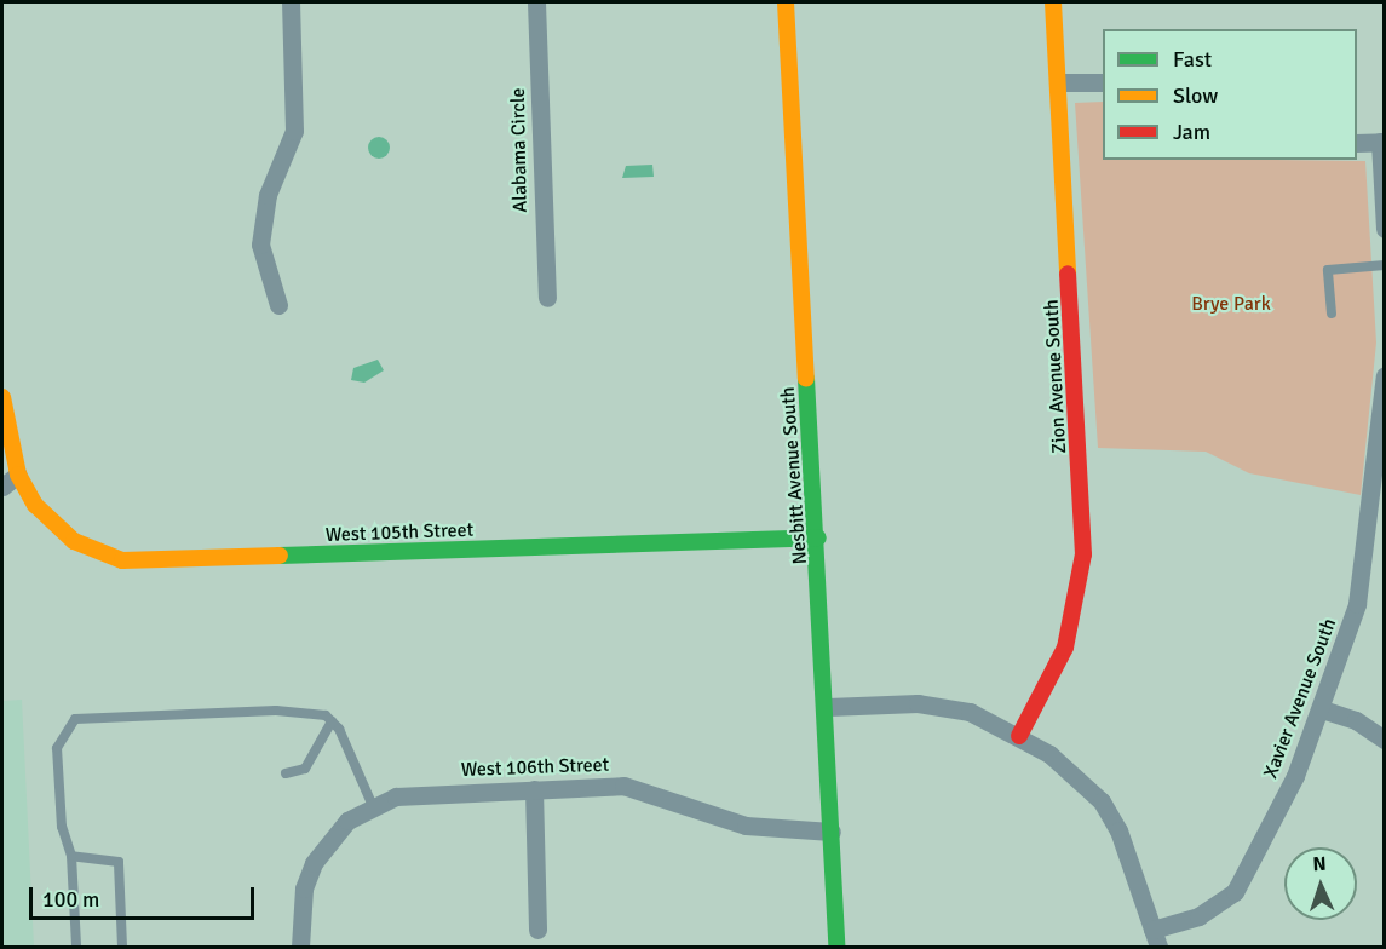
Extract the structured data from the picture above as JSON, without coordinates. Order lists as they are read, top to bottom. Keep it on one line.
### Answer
{"streets":{"street":["Alabama Circle","Zion Avenue South","Nesbitt Avenue South","West 105th Street","Xavier Avenue South","West 106th Street"]},"crossings":[["Nesbitt Avenue South","West 105th Street"],["Nesbitt Avenue South","West 106th Street"]],"parks":["Brye Park"],"legend":["Fast","Slow","Jam"],"scale_bar":"100 m","north":"top"}
